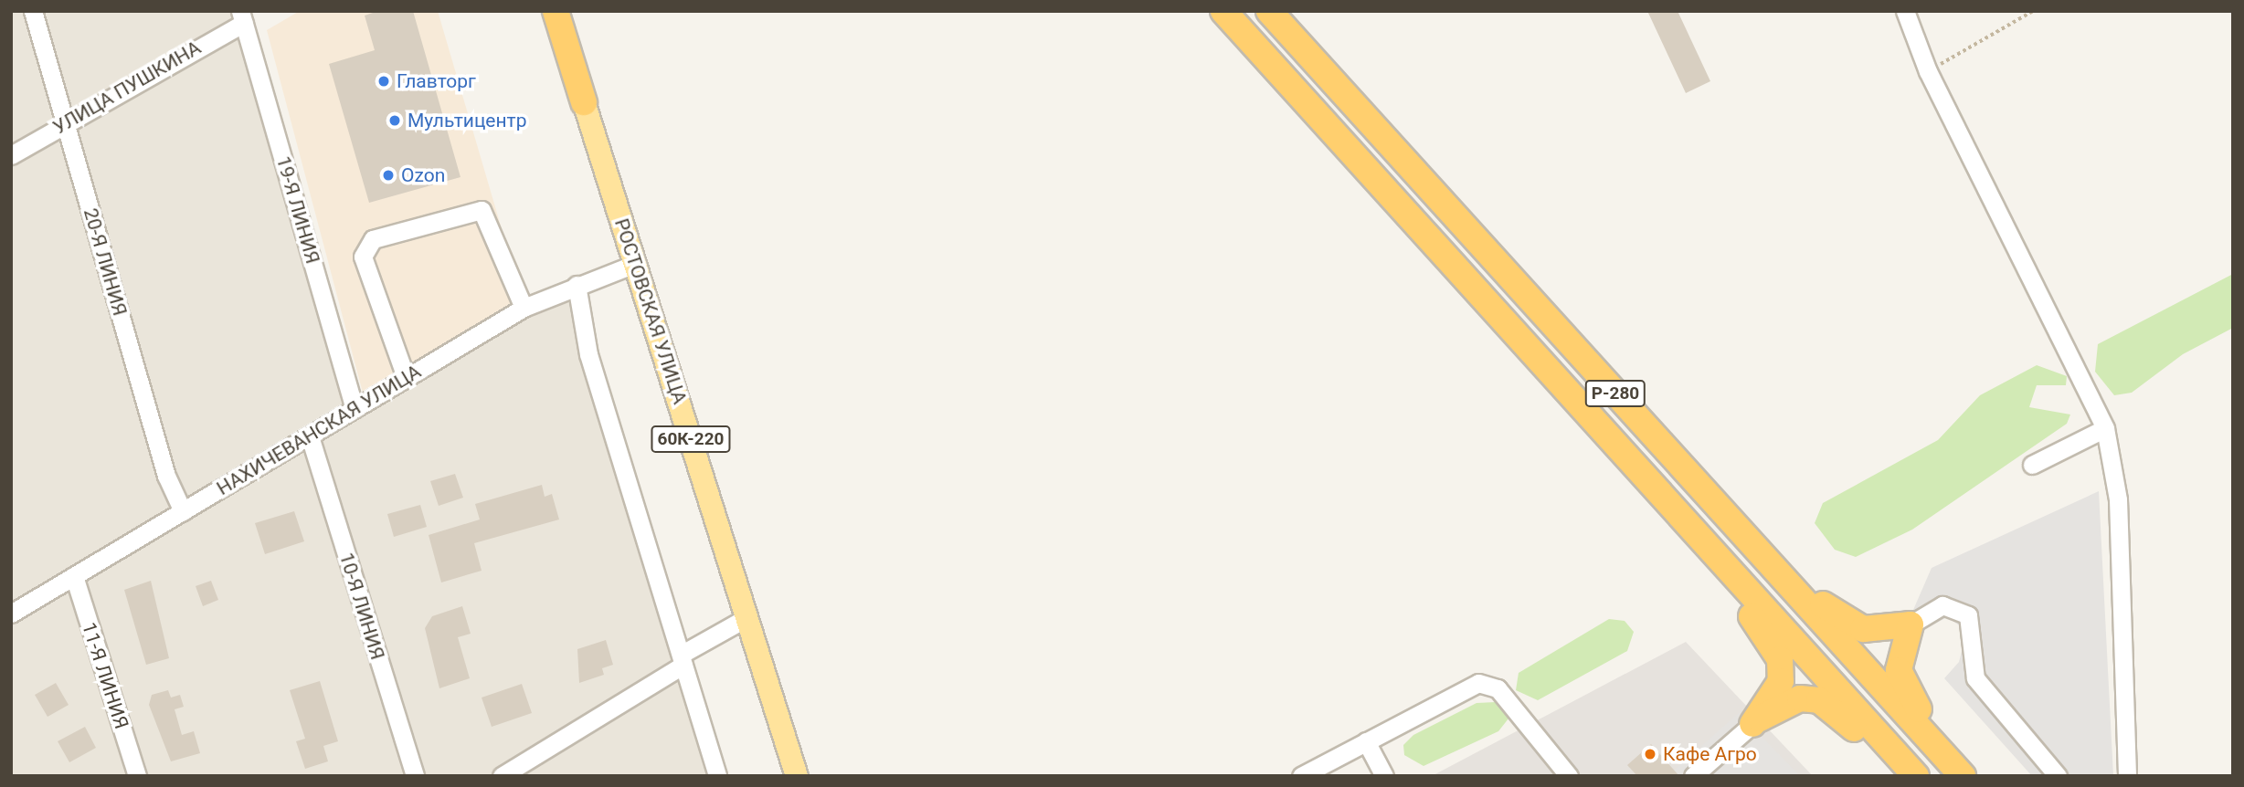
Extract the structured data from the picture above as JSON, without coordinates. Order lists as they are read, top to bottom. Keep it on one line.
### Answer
{"streets":{"highway":["Р-280","60К-220"],"main road":["РОСТОВСКАЯ УЛИЦА"],"street":["УЛИЦА ПУШКИНА","19-Я ЛИНИЯ","20-Я ЛИНИЯ","НАХИЧЕВАНСКАЯ УЛИЦА","10-Я ЛИНИЯ","11-Я ЛИНИЯ"]},"crossings":[["УЛИЦА ПУШКИНА","19-Я ЛИНИЯ"],["УЛИЦА ПУШКИНА","20-Я ЛИНИЯ"],["19-Я ЛИНИЯ","НАХИЧЕВАНСКАЯ УЛИЦА"],["20-Я ЛИНИЯ","НАХИЧЕВАНСКАЯ УЛИЦА"],["РОСТОВСКАЯ УЛИЦА","НАХИЧЕВАНСКАЯ УЛИЦА"],["РОСТОВСКАЯ УЛИЦА","60К-220"],["НАХИЧЕВАНСКАЯ УЛИЦА","10-Я ЛИНИЯ"],["НАХИЧЕВАНСКАЯ УЛИЦА","11-Я ЛИНИЯ"]],"places":["Главторг","Мультицентр","Ozon","Кафе Агро"]}
